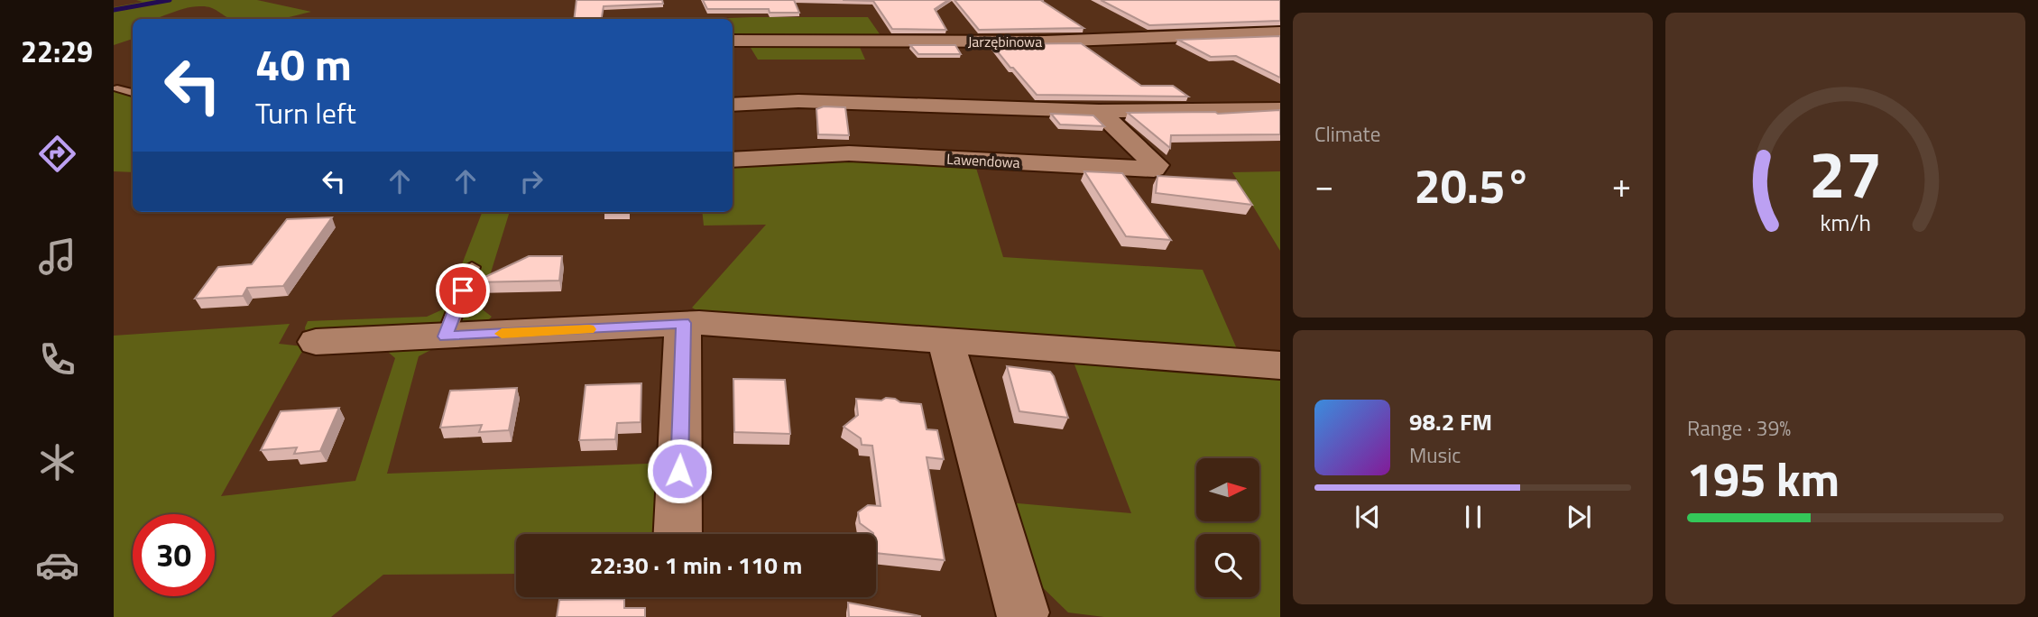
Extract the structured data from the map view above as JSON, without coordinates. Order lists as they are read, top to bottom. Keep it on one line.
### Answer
{"streets":{"street":["Jarzębinowa","Lawendowa"]},"north":"right","page":{"tabs":"22:29","tile":["Climate",["Range · 39%","195 km"]],"turn":["40 m","Turn left"],"heat":["−","20.5°","+"],"song":["98.2 FM","Music"],"limit":"30","trip":"22:30 · 1 min · 110 m","gauge":["27","km/h"]}}
